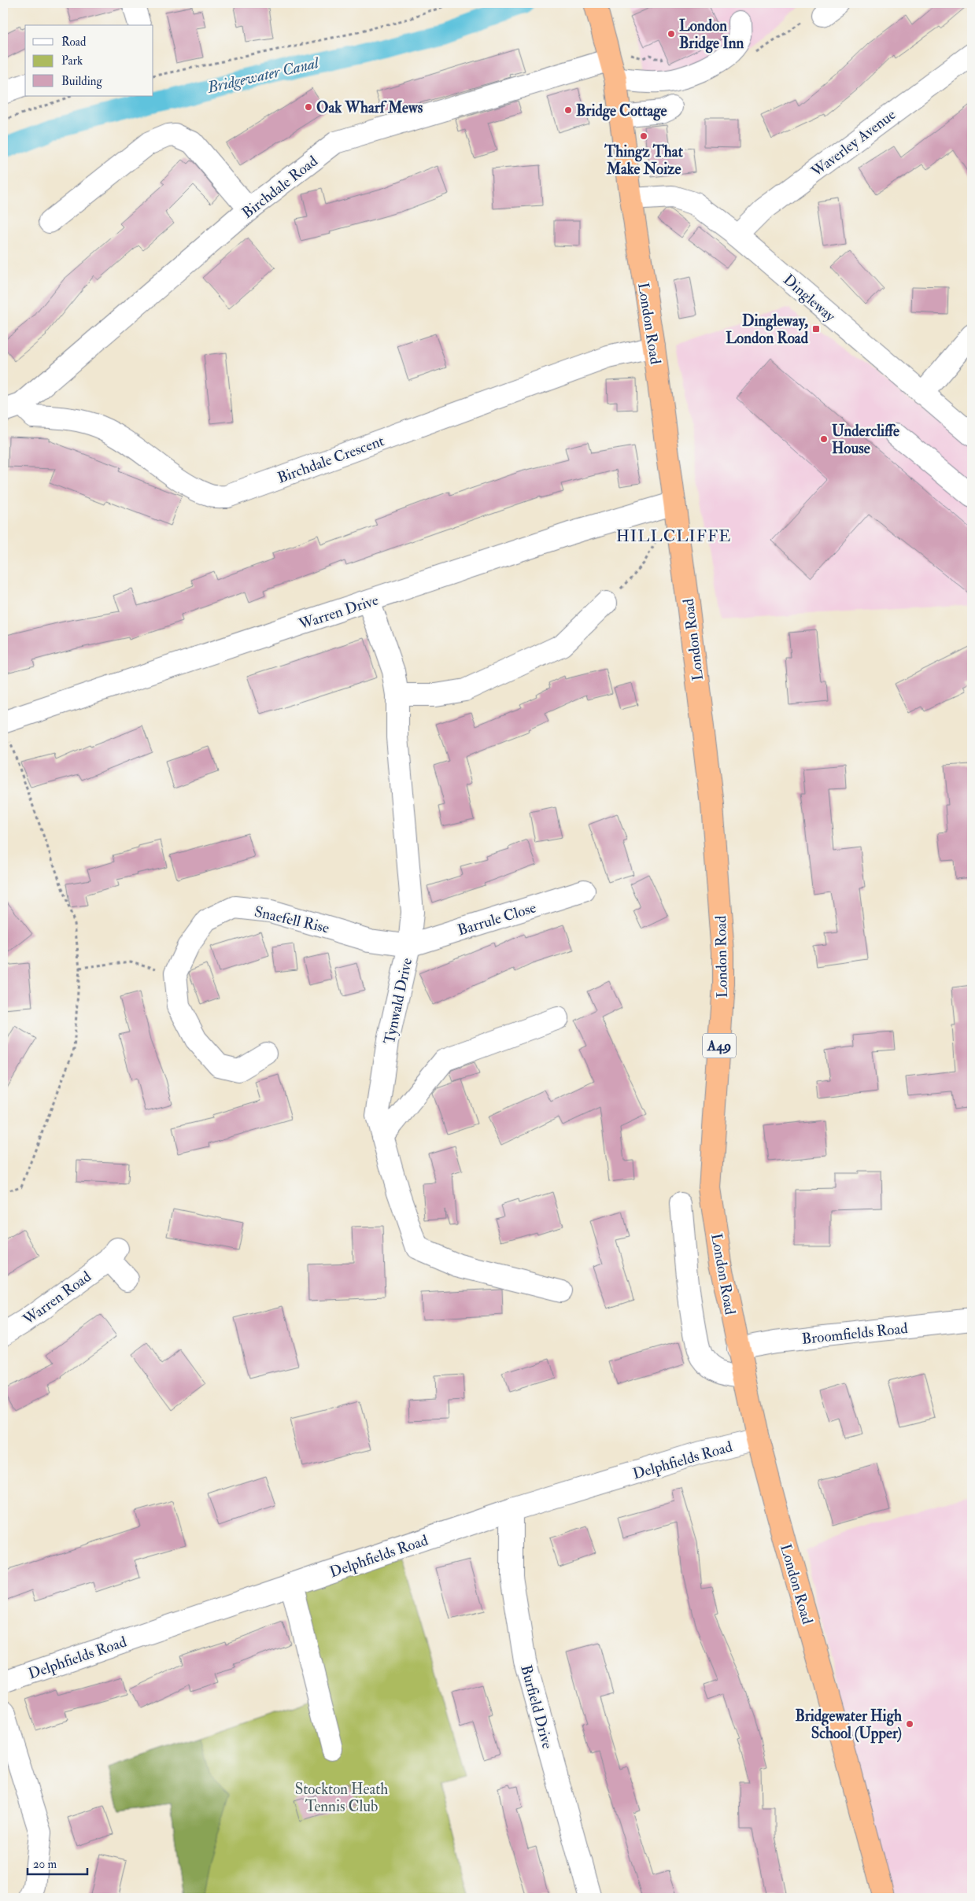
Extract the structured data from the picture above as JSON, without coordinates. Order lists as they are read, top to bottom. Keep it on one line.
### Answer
{"streets":{"highway":["London Road","A49"],"street":["Waverley Avenue","Birchdale Road","Dingleway","Birchdale Crescent","Warren Drive","Barrule Close","Snaefell Rise","Tynwald Drive","Warren Road","Broomfields Road","Delphfields Road","Burfield Drive"]},"crossings":[["Waverley Avenue","Dingleway"],["Birchdale Road","London Road"],["Birchdale Road","Birchdale Crescent"],["Dingleway","London Road"],["London Road","Birchdale Crescent"],["London Road","Warren Drive"],["London Road","Broomfields Road"],["London Road","Delphfields Road"],["Warren Drive","Tynwald Drive"],["Barrule Close","Snaefell Rise"],["Barrule Close","Tynwald Drive"],["Snaefell Rise","Tynwald Drive"],["Delphfields Road","Burfield Drive"]],"districts":["HILLCLIFFE"],"water":["Bridgewater Canal"],"parks":["Stockton Heath Tennis Club"],"places":{"other":["London Bridge Inn","Oak Wharf Mews","Bridge Cottage","Thingz That Make Noize","Undercliffe House","Bridgewater High School (Upper)"],"transit":["Dingleway, London Road"]},"legend":["Road","Park","Building"],"scale_bar":"20 m"}
